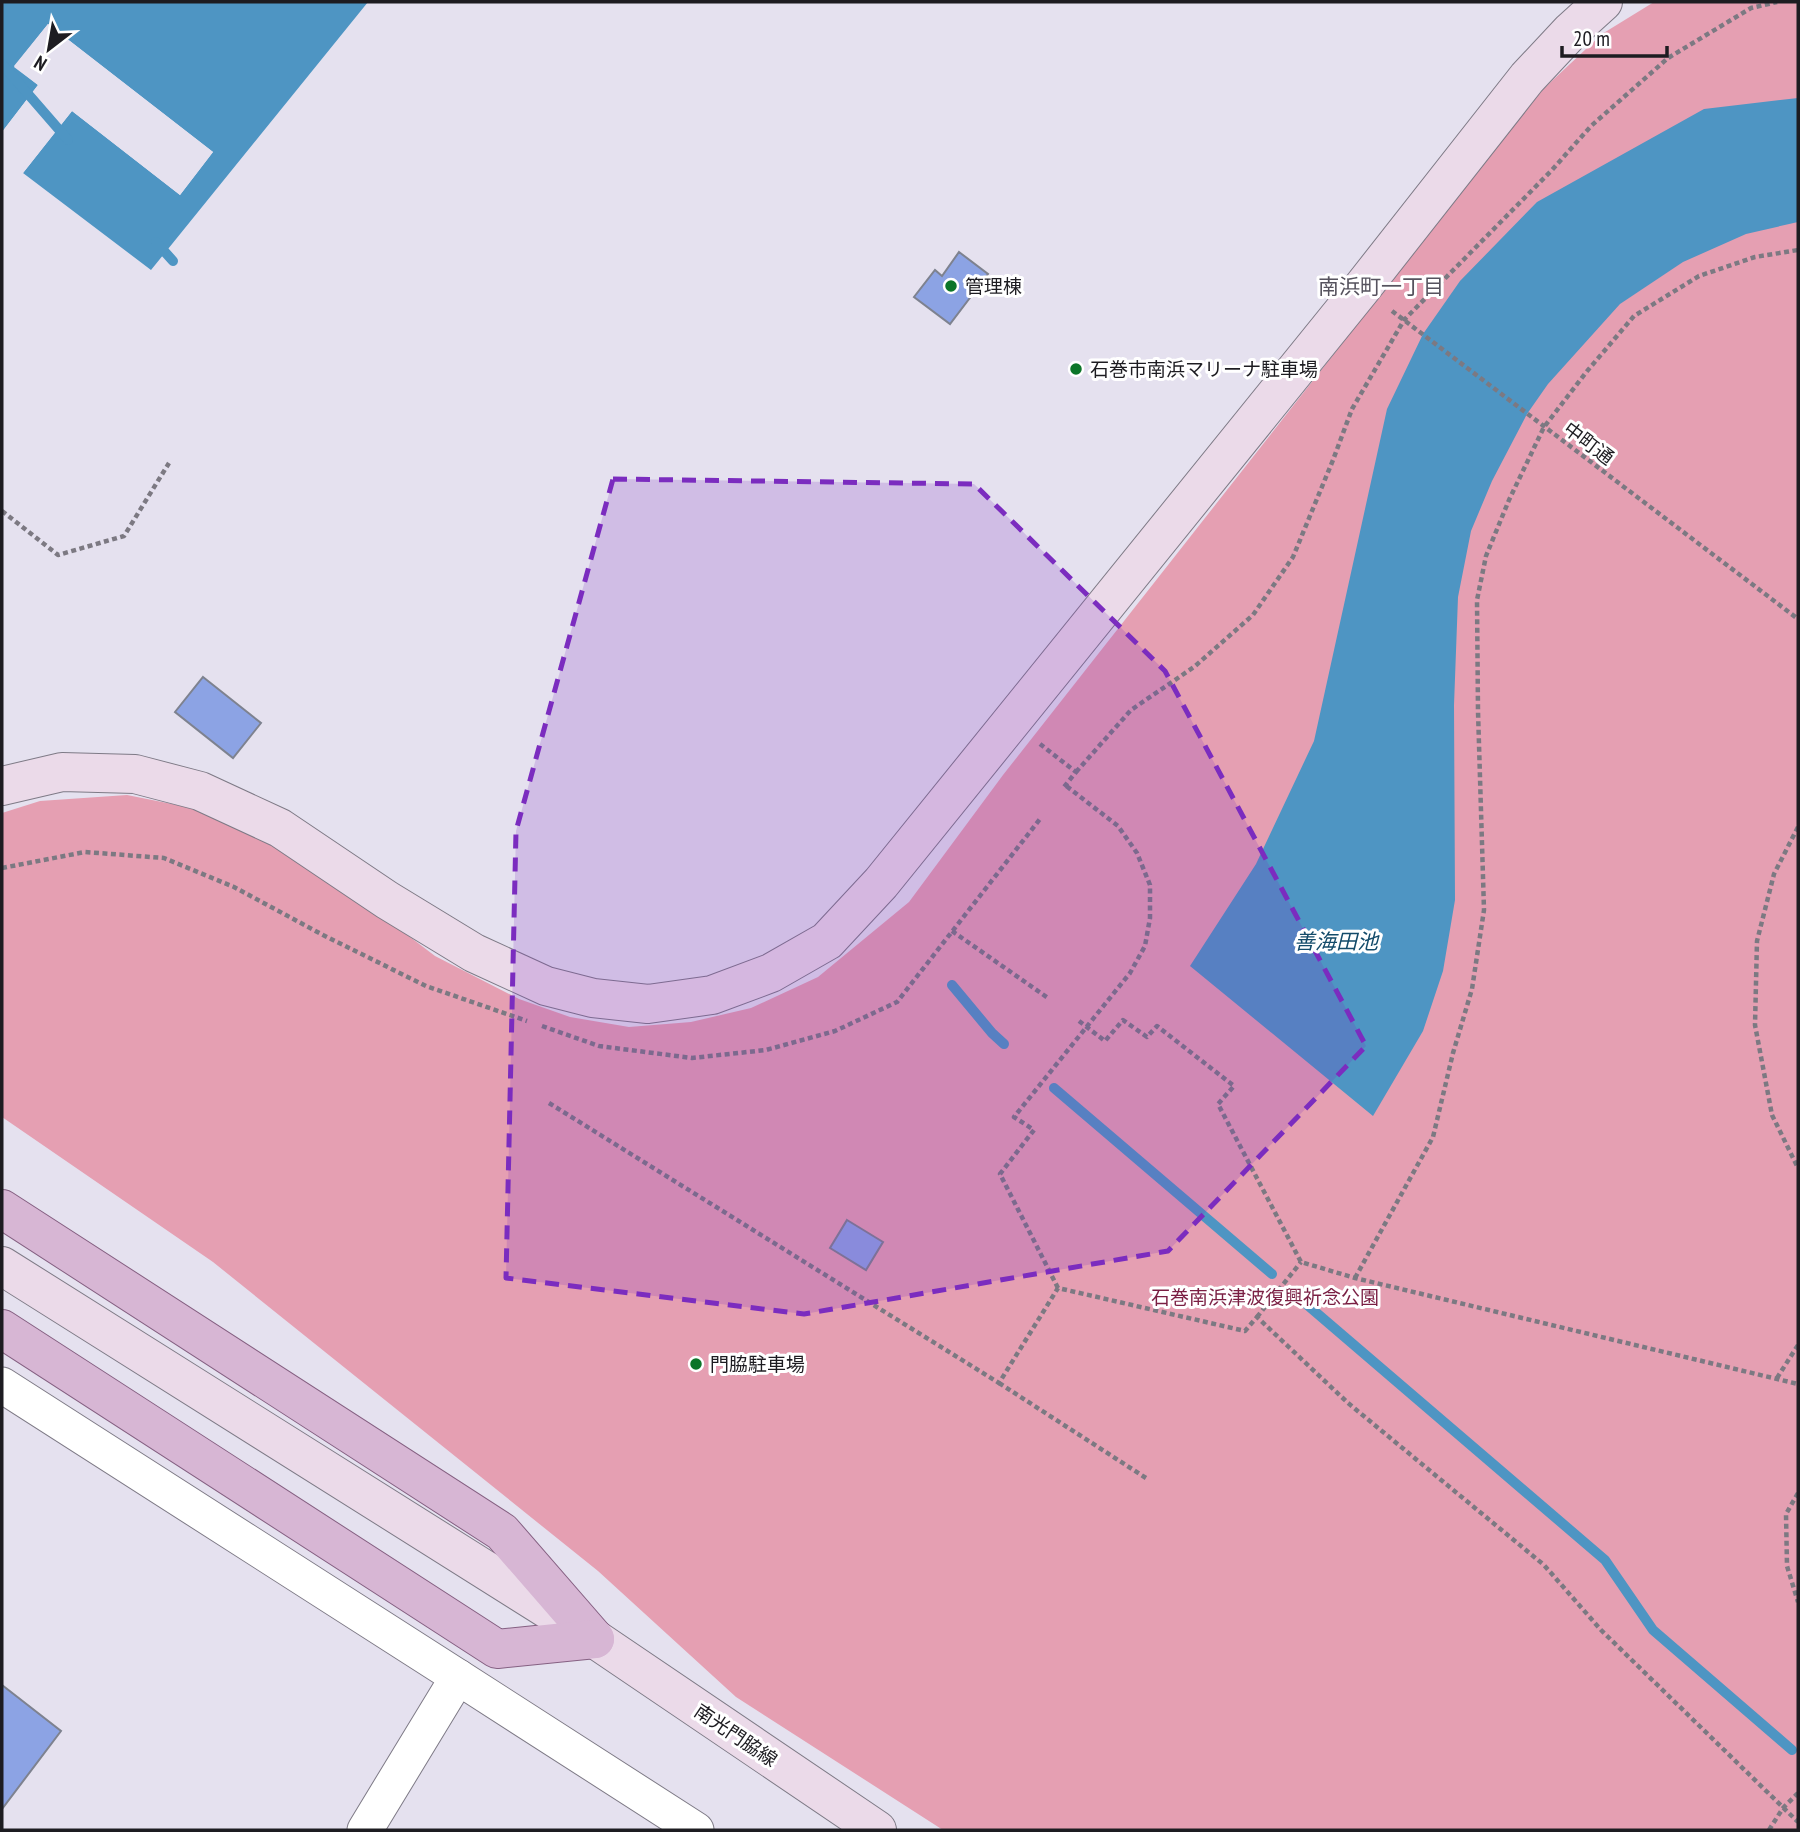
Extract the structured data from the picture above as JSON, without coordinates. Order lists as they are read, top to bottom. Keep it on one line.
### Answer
{"streets":{"street":["南光門脇線"],"path":["中町通"]},"districts":["南浜町一丁目"],"water":["善海田池"],"parks":["石巻南浜津波復興祈念公園"],"places":["管理棟","石巻市南浜マリーナ駐車場","門脇駐車場"],"scale_bar":"20 m","north":"bottom left"}
